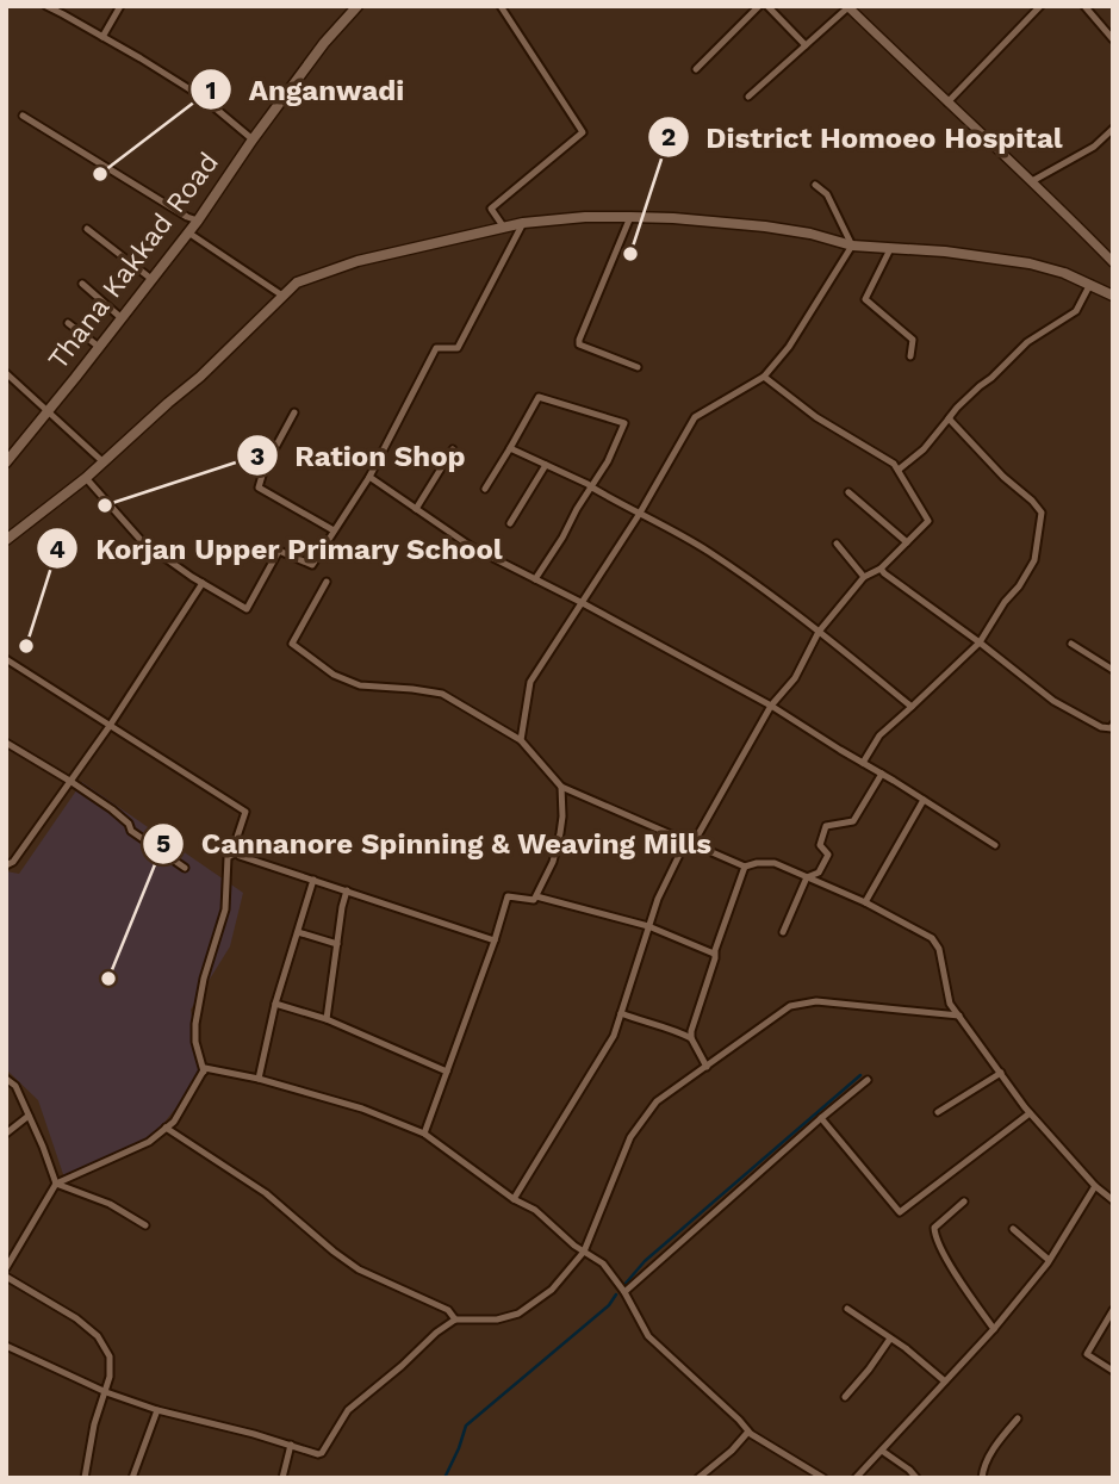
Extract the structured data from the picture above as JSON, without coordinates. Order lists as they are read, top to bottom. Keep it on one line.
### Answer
{"streets":{"main road":["Thana Kakkad Road"]},"places":["Anganwadi","District Homoeo Hospital","Ration Shop","Korjan Upper Primary School","Cannanore Spinning & Weaving Mills"]}
